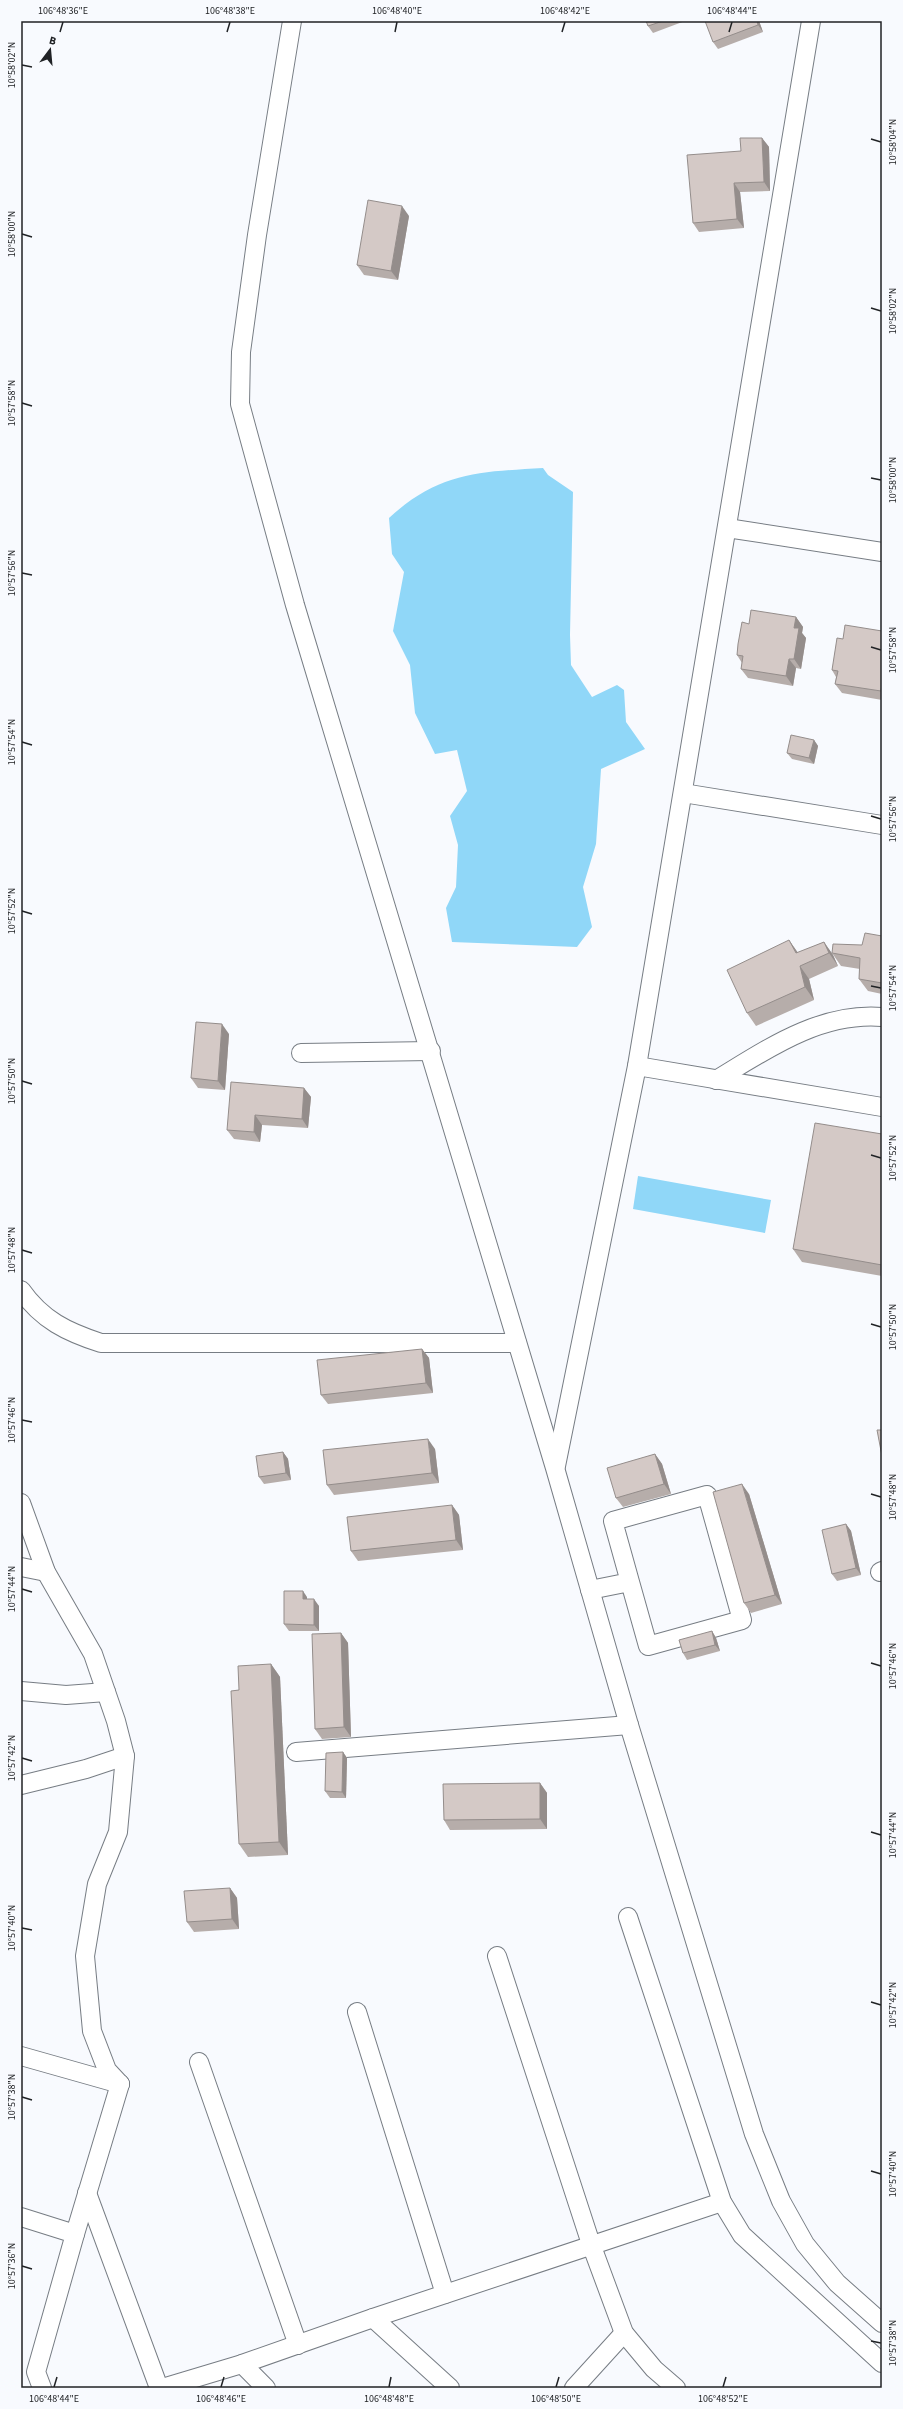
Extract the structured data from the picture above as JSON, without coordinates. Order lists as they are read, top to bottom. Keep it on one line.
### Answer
{"north":"top","coordinates":["106°48'36\"E","106°48'38\"E","106°48'40\"E","106°48'42\"E","106°48'44\"E","10°58'02\"N","10°58'04\"N","10°58'00\"N","10°57'58\"N","10°57'56\"N","10°57'54\"N","10°57'52\"N","10°57'50\"N","10°57'48\"N","10°57'46\"N","10°57'44\"N","10°57'42\"N","10°57'40\"N","10°57'38\"N","10°57'36\"N","106°48'46\"E","106°48'48\"E","106°48'50\"E","106°48'52\"E"]}
